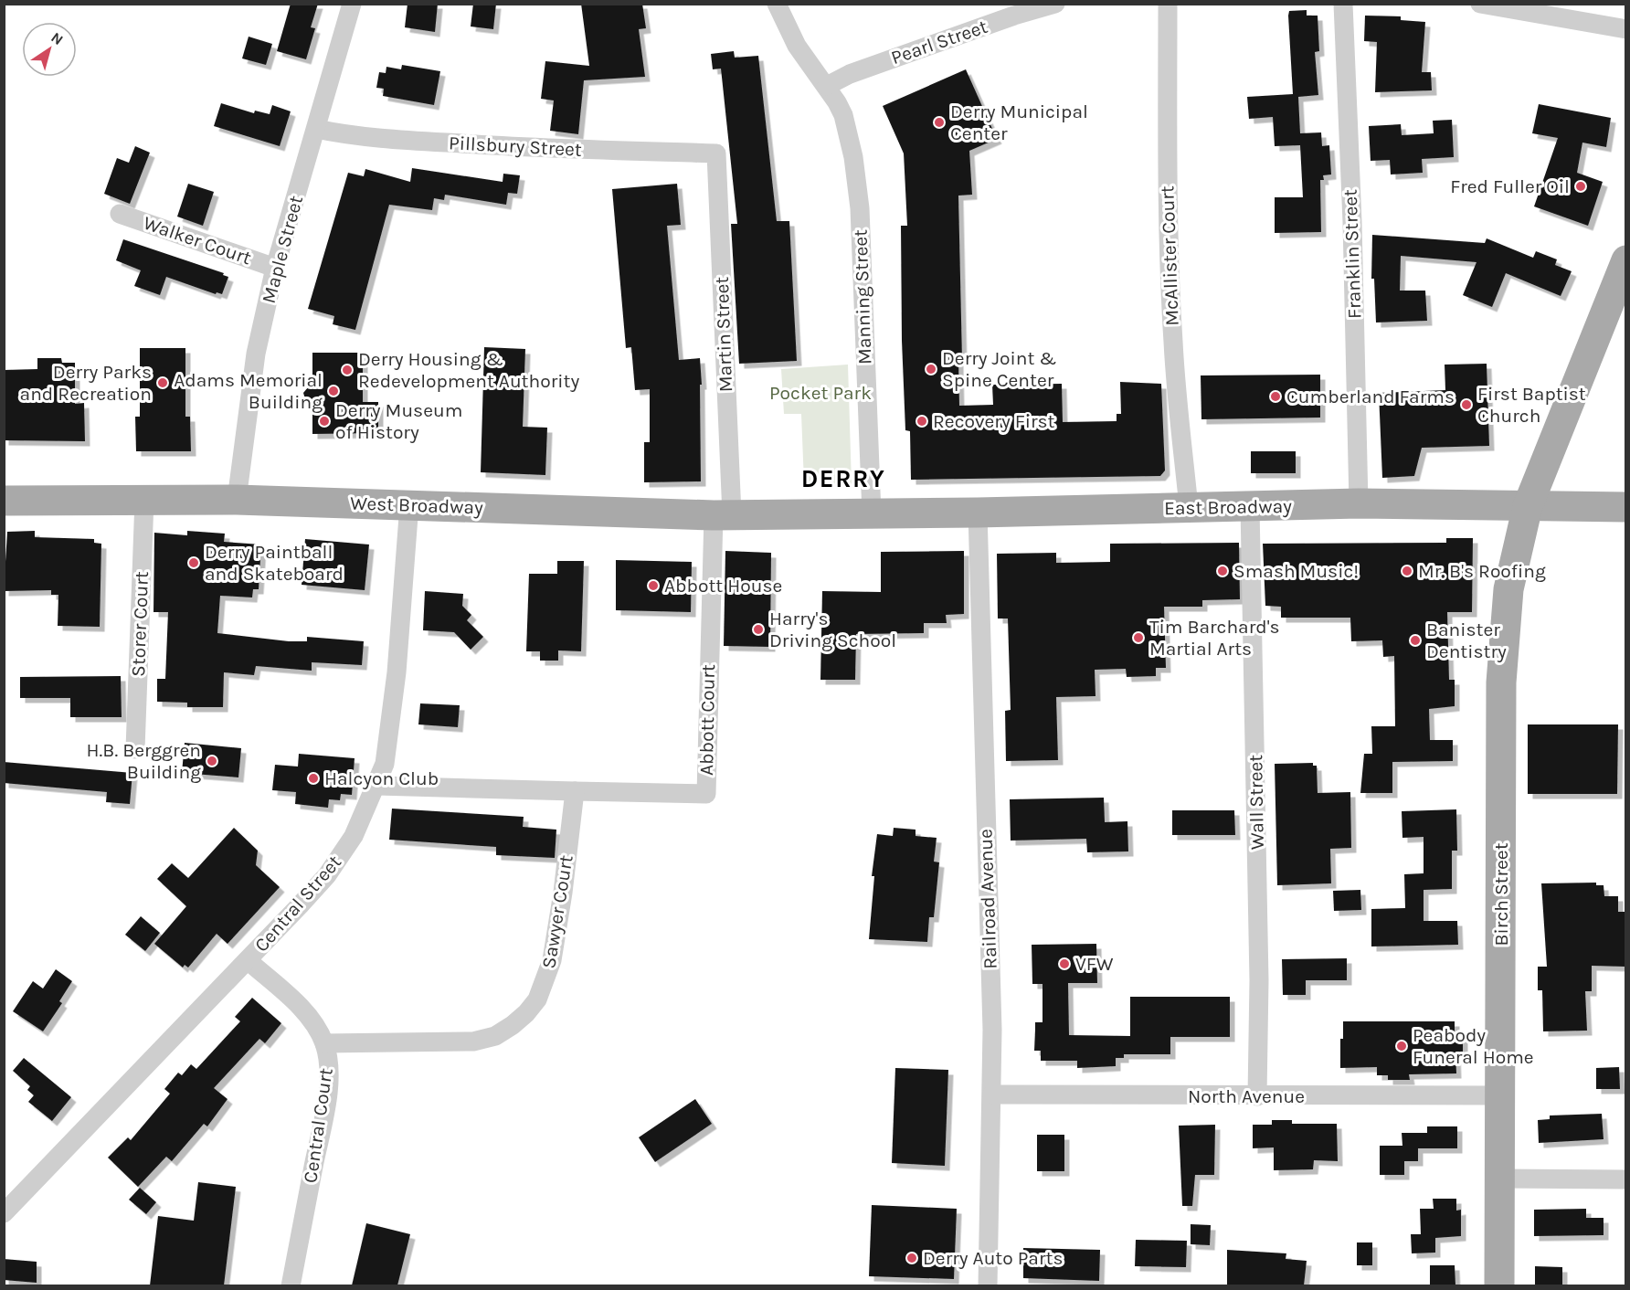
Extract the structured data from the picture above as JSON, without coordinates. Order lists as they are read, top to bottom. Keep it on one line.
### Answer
{"streets":{"main road":["West Broadway","East Broadway","Birch Street"],"street":["Pearl Street","Pillsbury Street","Walker Court","Maple Street","Franklin Street","McAllister Court","Manning Street","Martin Street","Storer Court","Abbott Court","Wall Street","Railroad Avenue","Central Street","Sawyer Court","North Avenue","Central Court"]},"crossings":[["Pearl Street","Manning Street"],["Pillsbury Street","Maple Street"],["Pillsbury Street","Martin Street"],["Walker Court","Maple Street"],["Maple Street","West Broadway"],["Franklin Street","East Broadway"],["McAllister Court","East Broadway"],["Manning Street","East Broadway"],["Martin Street","West Broadway"],["Martin Street","Abbott Court"],["West Broadway","East Broadway"],["West Broadway","Storer Court"],["West Broadway","Abbott Court"],["West Broadway","Central Street"],["East Broadway","Wall Street"],["East Broadway","Birch Street"],["East Broadway","Railroad Avenue"],["Abbott Court","Sawyer Court"],["Wall Street","North Avenue"],["Birch Street","North Avenue"],["Railroad Avenue","North Avenue"],["Central Street","Central Court"],["Sawyer Court","Central Court"]],"districts":["DERRY"],"parks":["Pocket Park"],"places":["Derry Municipal Center","Fred Fuller Oil","Derry Joint & Spine Center","Derry Housing & Redevelopment Authority","Derry Parks and Recreation","Adams Memorial Building","Cumberland Farms","First Baptist Church","Derry Museum of History","Recovery First","Derry Paintball and Skateboard","Smash Music!","Mr. B's Roofing","Abbott House","Harry's Driving School","Tim Barchard's Martial Arts","Banister Dentistry","H.B. Berggren Building","Halcyon Club","VFW","Peabody Funeral Home","Derry Auto Parts"],"north":"top right"}
